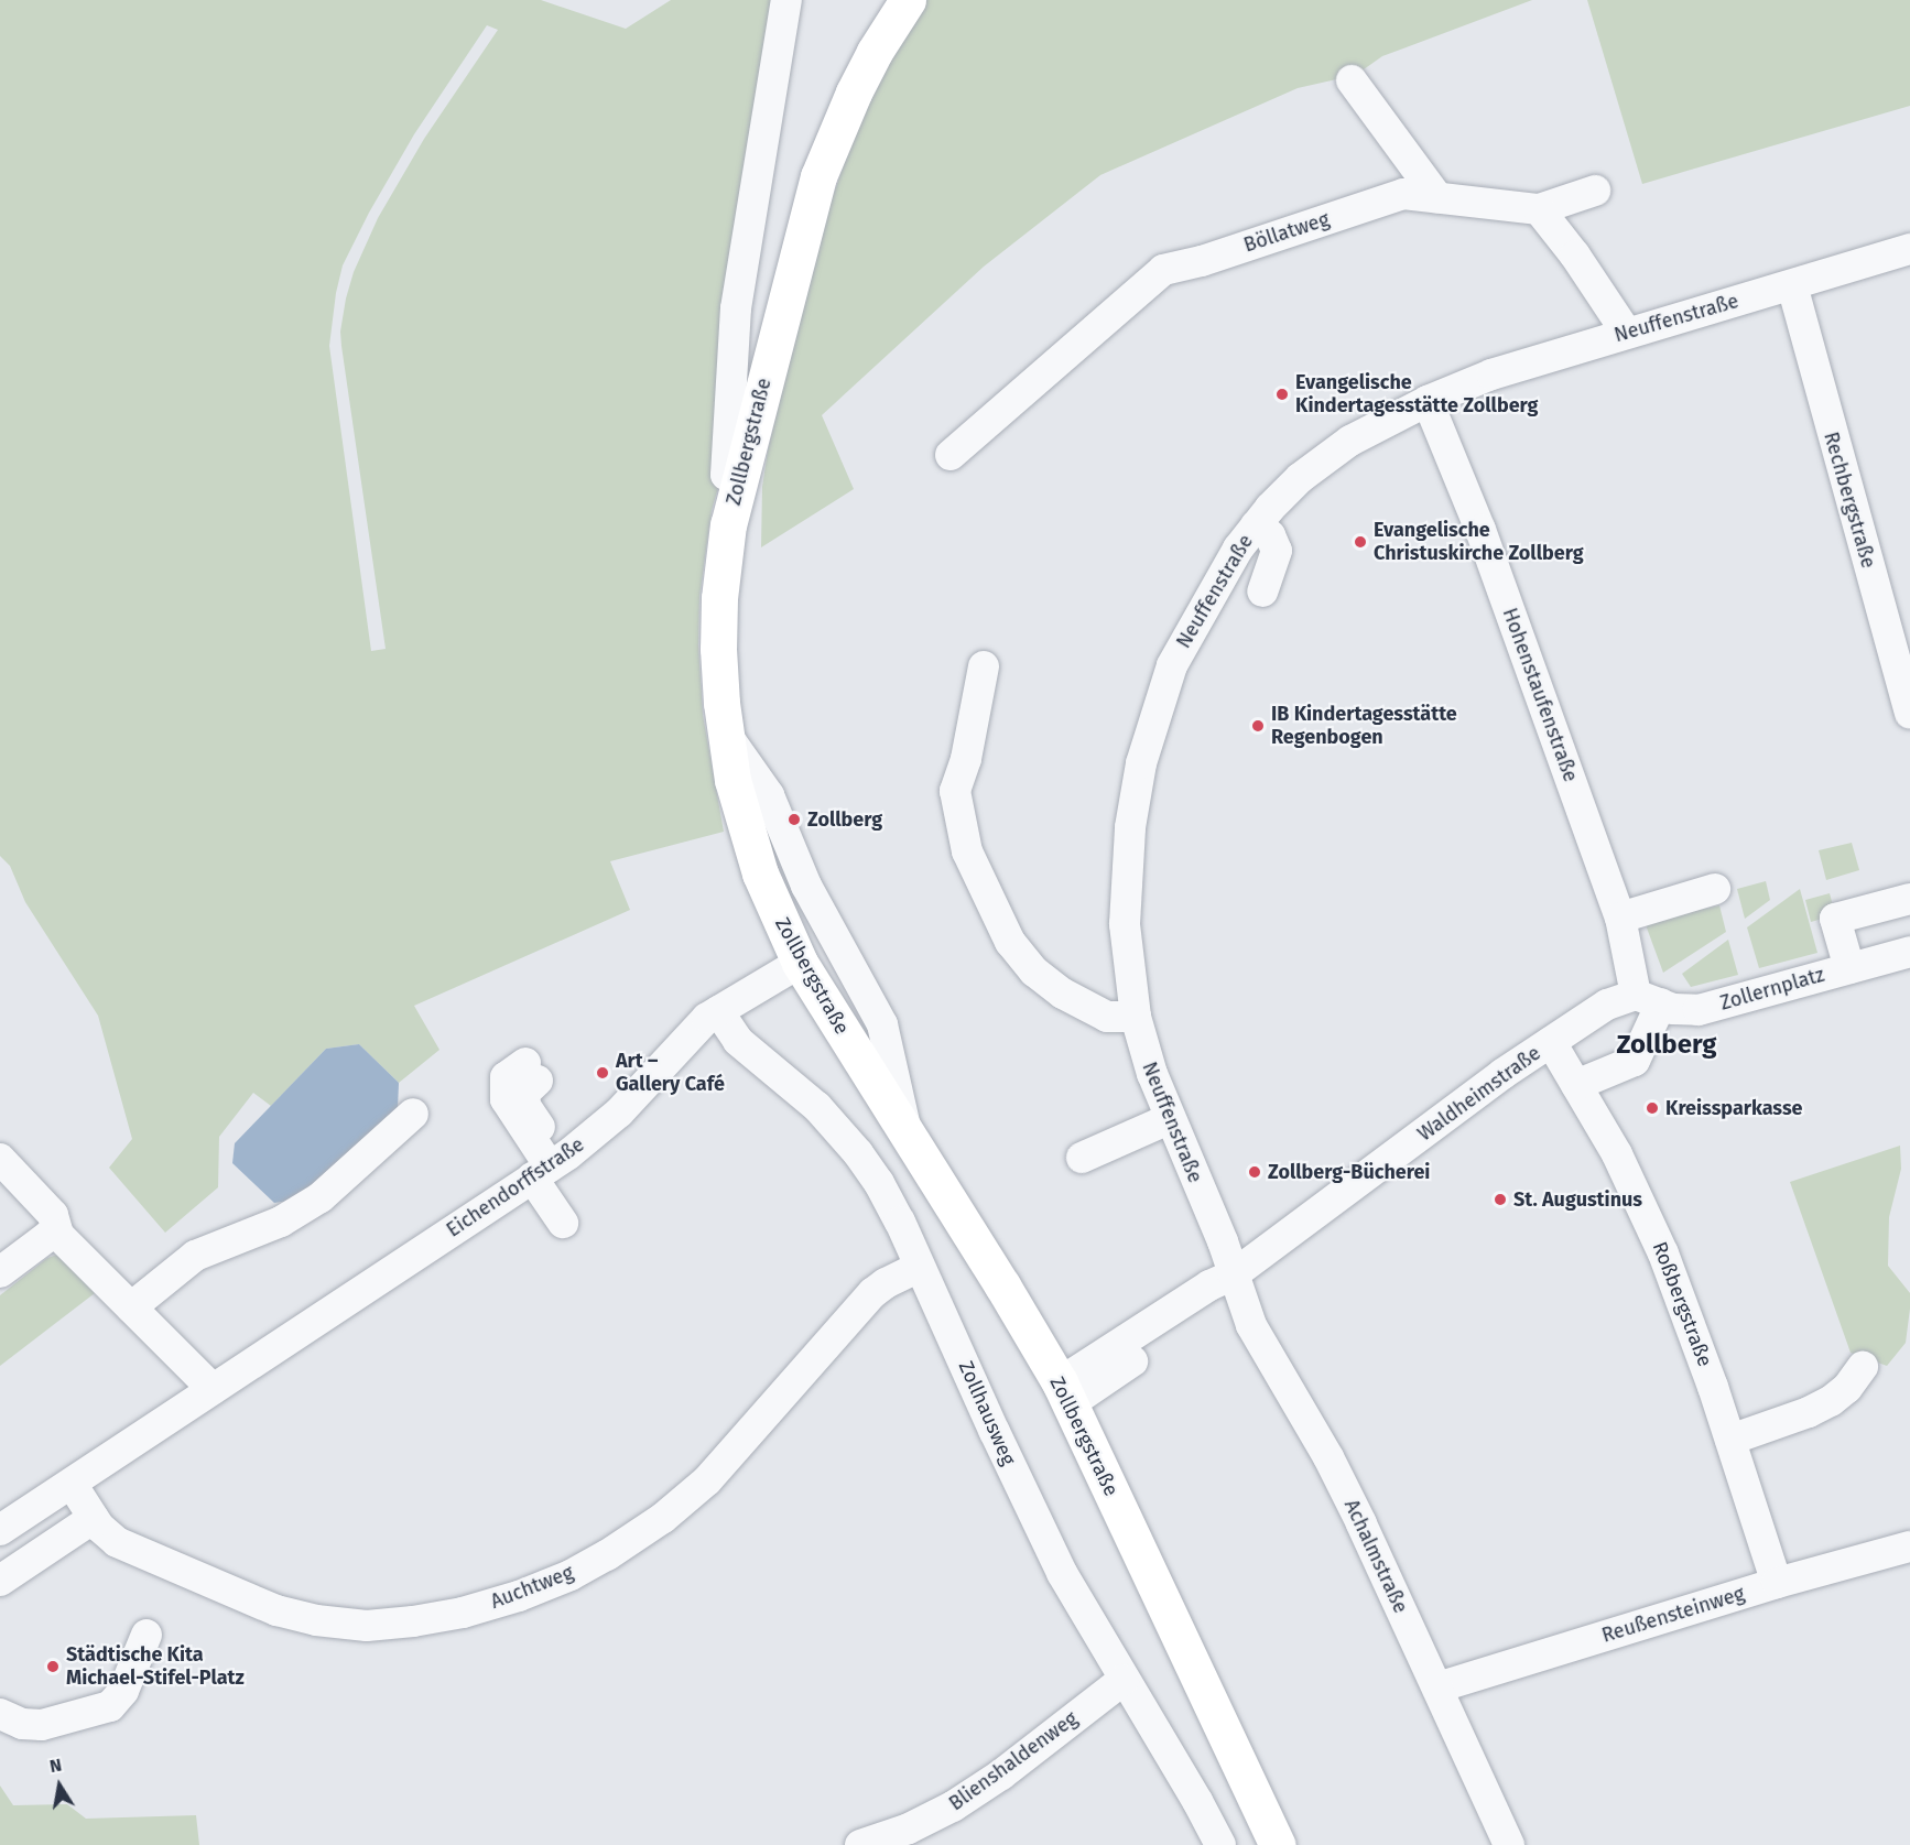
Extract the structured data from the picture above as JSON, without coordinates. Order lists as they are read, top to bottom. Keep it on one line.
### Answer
{"streets":{"main road":["Zollbergstraße"],"street":["Böllatweg","Neuffenstraße","Rechbergstraße","Hohenstaufenstraße","Zollernplatz","Waldheimstraße","Eichendorffstraße","Roßbergstraße","Zollhausweg","Achalmstraße","Auchtweg","Reußensteinweg","Blienshaldenweg"]},"crossings":[["Neuffenstraße","Rechbergstraße"],["Neuffenstraße","Hohenstaufenstraße"],["Neuffenstraße","Waldheimstraße"],["Neuffenstraße","Achalmstraße"],["Zollbergstraße","Waldheimstraße"],["Zollbergstraße","Eichendorffstraße"],["Hohenstaufenstraße","Zollernplatz"],["Hohenstaufenstraße","Waldheimstraße"],["Zollernplatz","Waldheimstraße"],["Waldheimstraße","Roßbergstraße"],["Waldheimstraße","Achalmstraße"],["Eichendorffstraße","Zollhausweg"],["Eichendorffstraße","Auchtweg"],["Roßbergstraße","Reußensteinweg"],["Zollhausweg","Auchtweg"],["Zollhausweg","Blienshaldenweg"],["Achalmstraße","Reußensteinweg"]],"districts":["Zollberg"],"places":["Evangelische Kindertagesstätte Zollberg","Evangelische Christuskirche Zollberg","IB Kindertagesstätte Regenbogen","Zollberg","Art – Gallery Café","Kreissparkasse","Zollberg-Bücherei","St. Augustinus","Städtische Kita Michael-Stifel-Platz"],"north":"top"}
